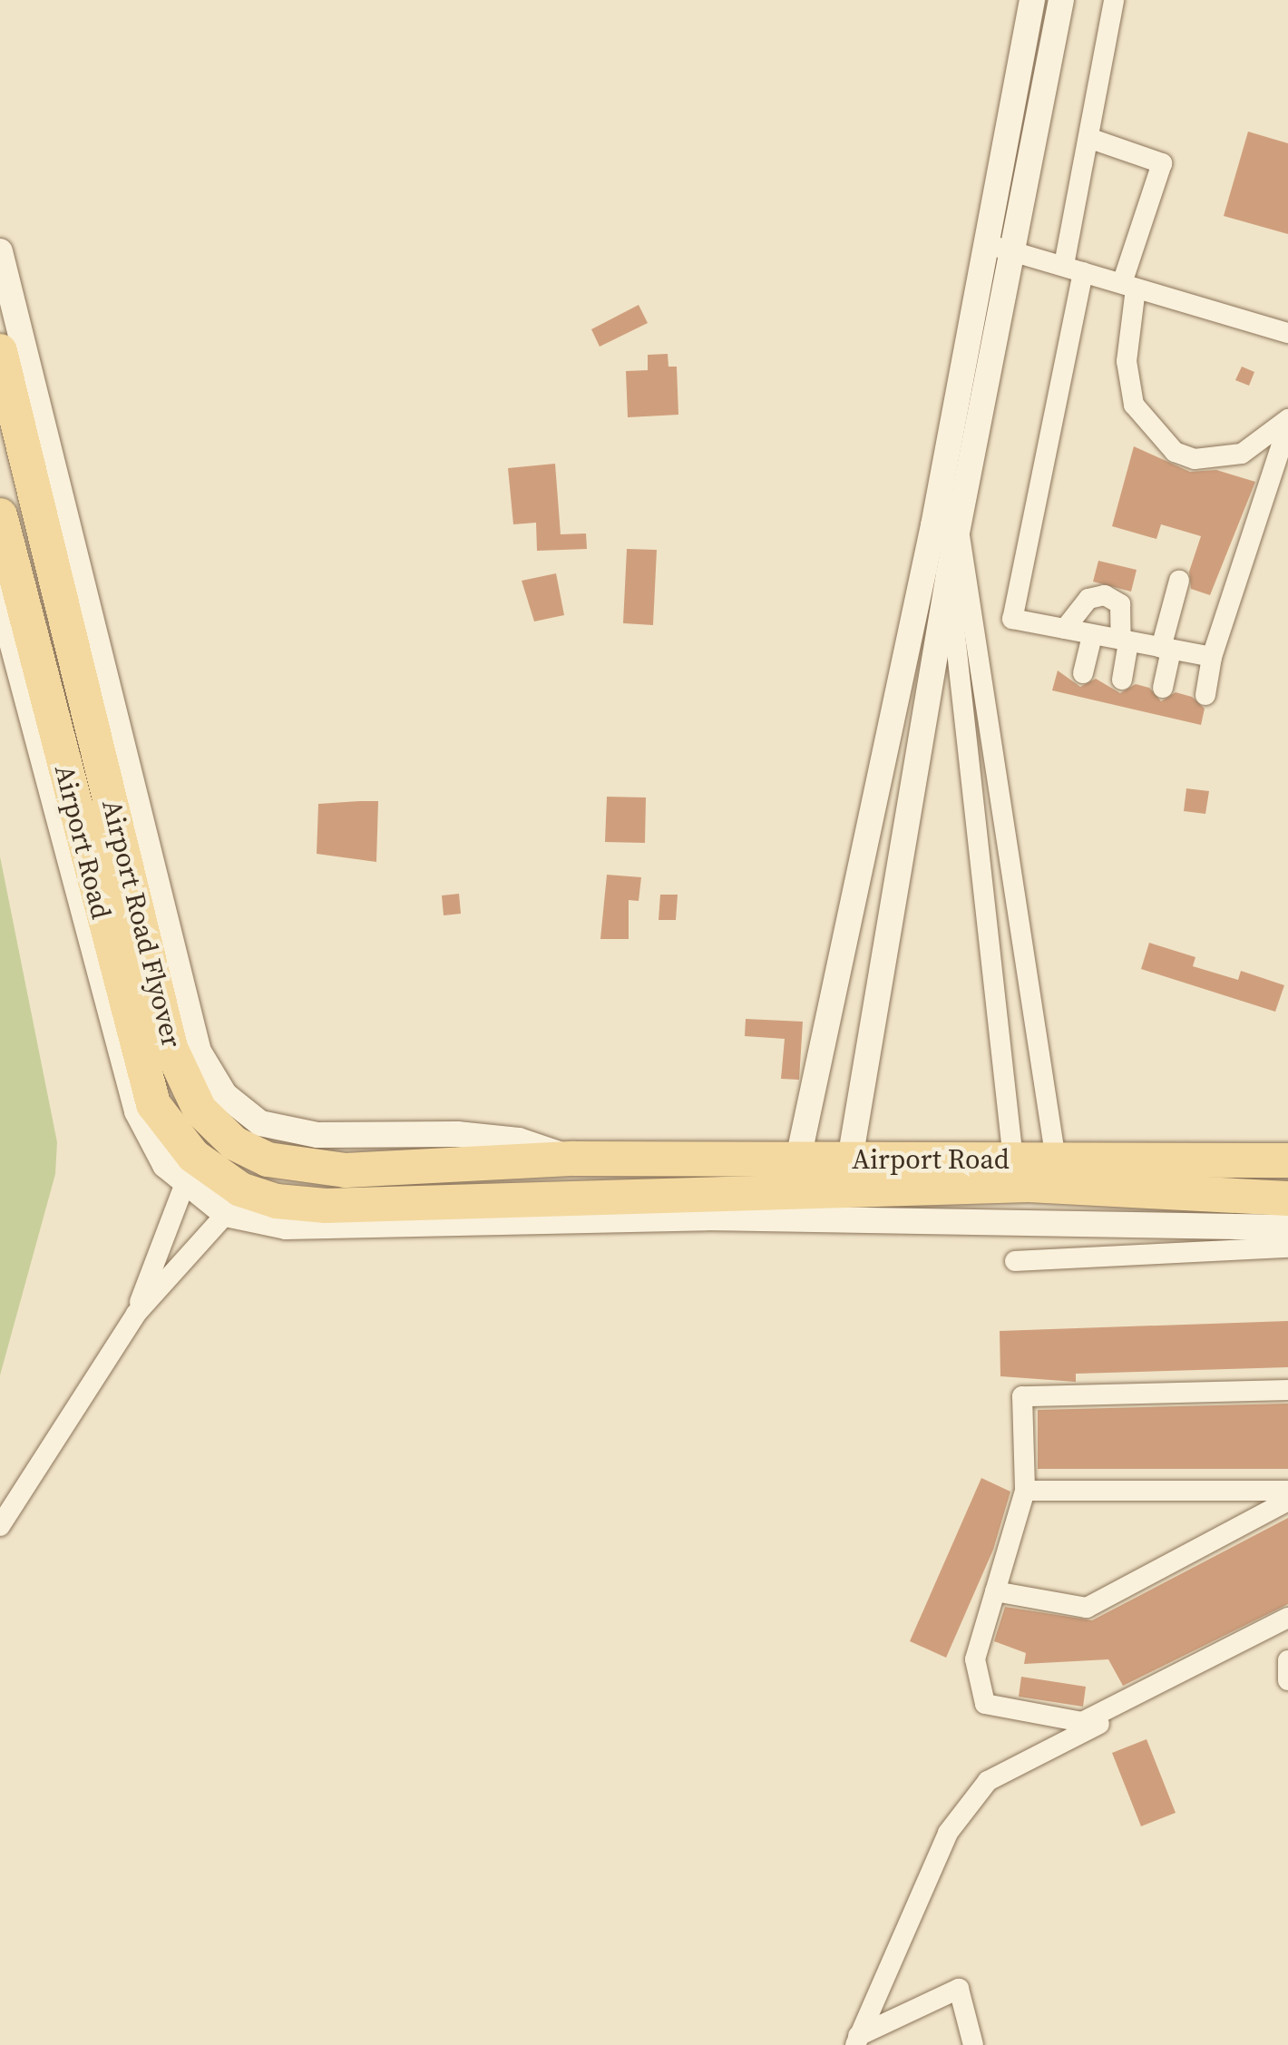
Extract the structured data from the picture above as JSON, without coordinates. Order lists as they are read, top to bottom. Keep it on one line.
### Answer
{"streets":{"main road":["Airport Road","Airport Road Flyover"]},"crossings":[["Airport Road","Airport Road Flyover"]]}
